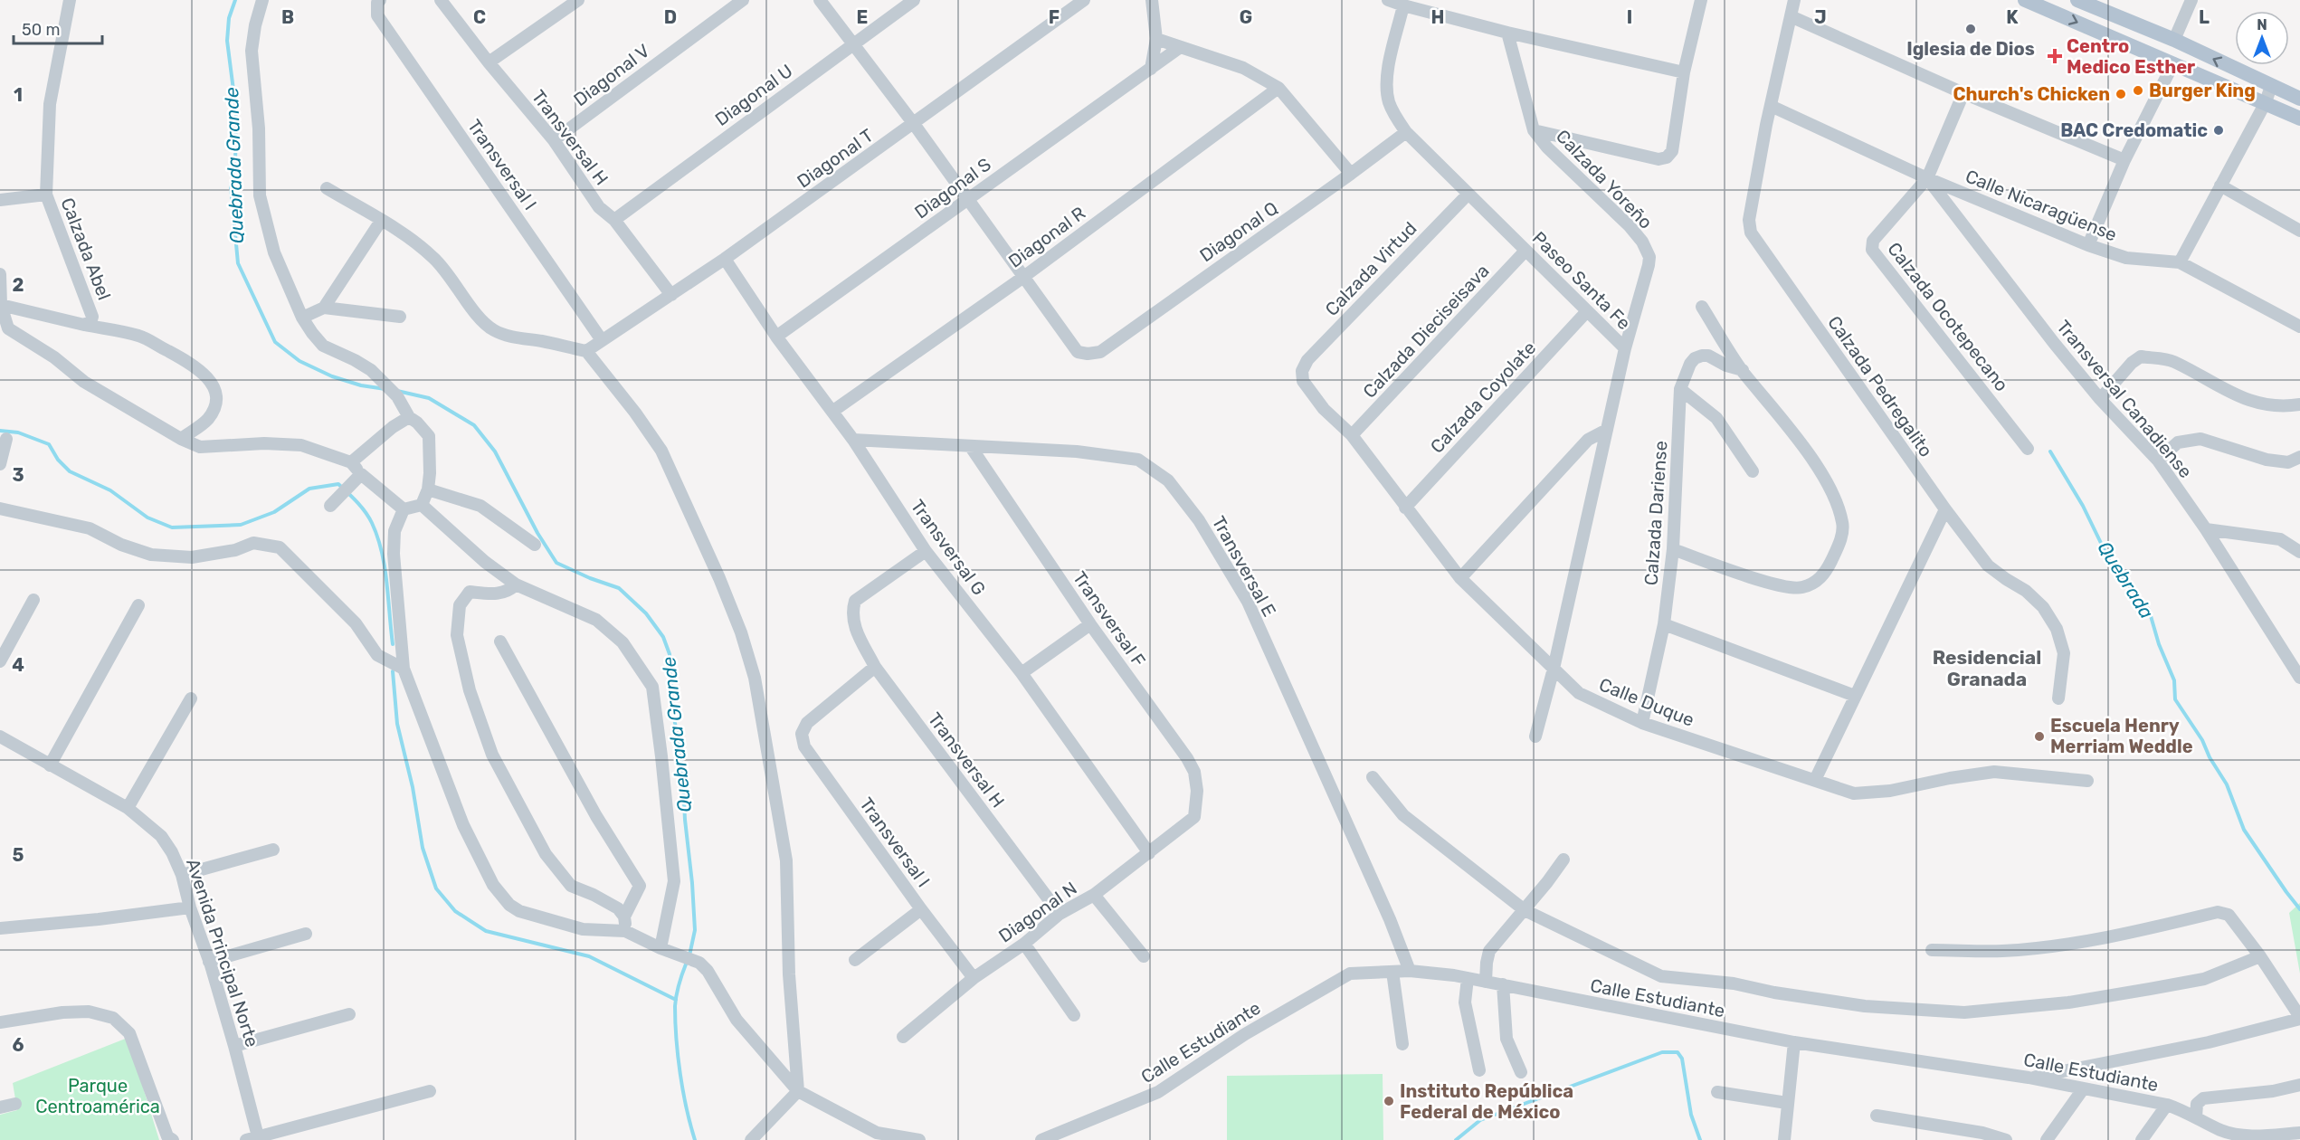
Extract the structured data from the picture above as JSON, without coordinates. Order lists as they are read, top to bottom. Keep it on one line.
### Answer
{"streets":{"street":["Diagonal V","Diagonal U","Transversal H","Diagonal T","Transversal I","Calzada Yoreño","Diagonal S","Calle Nicaragüense","Diagonal Q","Diagonal R","Calzada Abel","Calzada Virtud","Paseo Santa Fe","Calzada Ocotepecano","Calzada Dieciseisava","Calzada Pedregalito","Calzada Coyolate","Transversal Canadiense","Calzada Dariense","Transversal G","Transversal E","Transversal F","Calle Duque","Diagonal N","Avenida Principal Norte","Calle Estudiante"]},"crossings":[["Diagonal V","Transversal H"],["Diagonal U","Transversal H"],["Transversal H","Diagonal T"],["Transversal H","Transversal I"],["Transversal H","Transversal G"],["Transversal H","Diagonal N"],["Diagonal T","Transversal I"],["Diagonal T","Transversal G"],["Transversal I","Diagonal N"],["Calzada Yoreño","Paseo Santa Fe"],["Diagonal S","Transversal G"],["Calle Nicaragüense","Calzada Ocotepecano"],["Calle Nicaragüense","Calzada Pedregalito"],["Calle Nicaragüense","Transversal Canadiense"],["Diagonal Q","Diagonal R"],["Diagonal Q","Paseo Santa Fe"],["Diagonal R","Transversal G"],["Calzada Virtud","Paseo Santa Fe"],["Calzada Virtud","Calle Duque"],["Paseo Santa Fe","Calzada Dieciseisava"],["Paseo Santa Fe","Calzada Coyolate"],["Paseo Santa Fe","Calle Duque"],["Calzada Ocotepecano","Transversal Canadiense"],["Calzada Dieciseisava","Calle Duque"],["Calzada Coyolate","Calle Duque"],["Calzada Dariense","Calle Duque"],["Transversal G","Transversal E"],["Transversal G","Diagonal N"],["Transversal E","Transversal F"],["Transversal E","Calle Estudiante"],["Transversal F","Diagonal N"]],"districts":["Residencial Granada"],"water":["Quebrada Grande","Quebrada"],"parks":["Parque Centroamérica"],"places":{"other":["Iglesia de Dios","Burger King","Church's Chicken","BAC Credomatic","Escuela Henry Merriam Weddle","Instituto República Federal de México"],"health":["Centro Medico Esther"]},"scale_bar":"50 m","north":"top","grid":{"columns":["B","C","D","E","F","G","H","I","J","K","L"],"rows":["1","2","3","4","5","6"]}}
